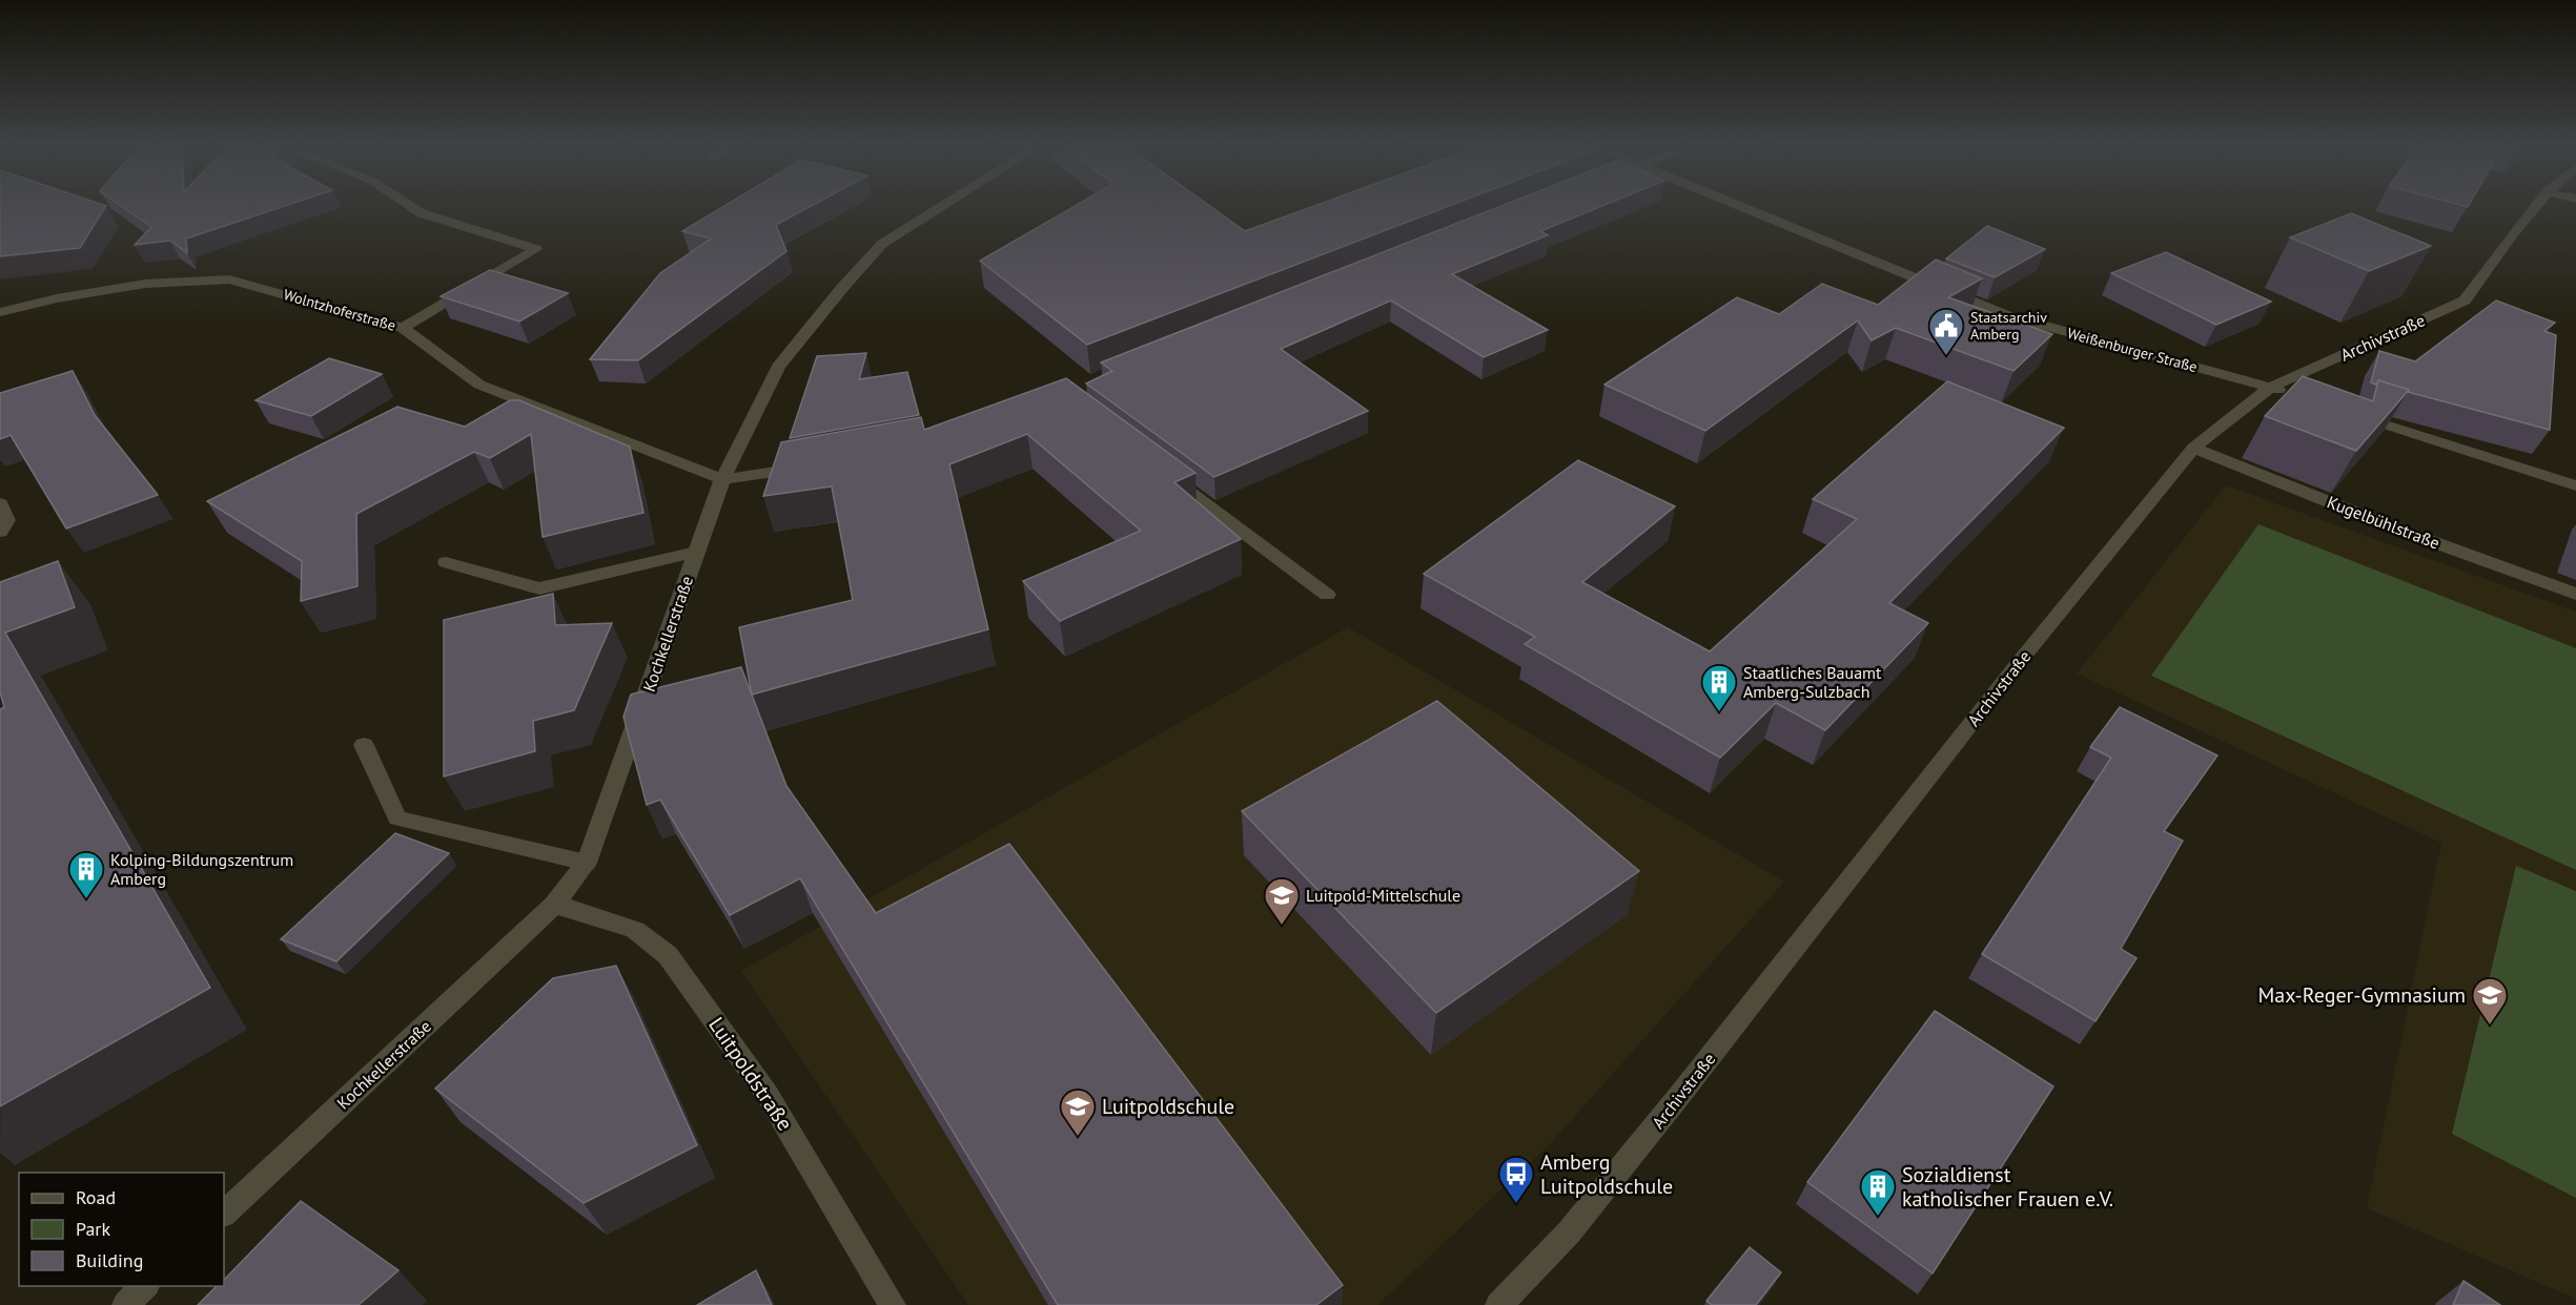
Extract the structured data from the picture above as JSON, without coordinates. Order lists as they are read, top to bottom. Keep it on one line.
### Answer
{"streets":{"street":["Wolntzhoferstraße","Archivstraße","Weißenburger Straße","Kugelbühlstraße","Kochkellerstraße","Luitpoldstraße"]},"crossings":[["Wolntzhoferstraße","Kochkellerstraße"],["Archivstraße","Weißenburger Straße"],["Archivstraße","Kugelbühlstraße"],["Kochkellerstraße","Luitpoldstraße"]],"places":{"public building":["Staatsarchiv Amberg"],"building":["Staatliches Bauamt Amberg-Sulzbach","Kolping-Bildungszentrum Amberg","Sozialdienst katholischer Frauen e.V."],"school or university":["Luitpold-Mittelschule","Max-Reger-Gymnasium","Luitpoldschule"],"bus stop":["Amberg Luitpoldschule"]},"legend":["Road","Park","Building"]}
